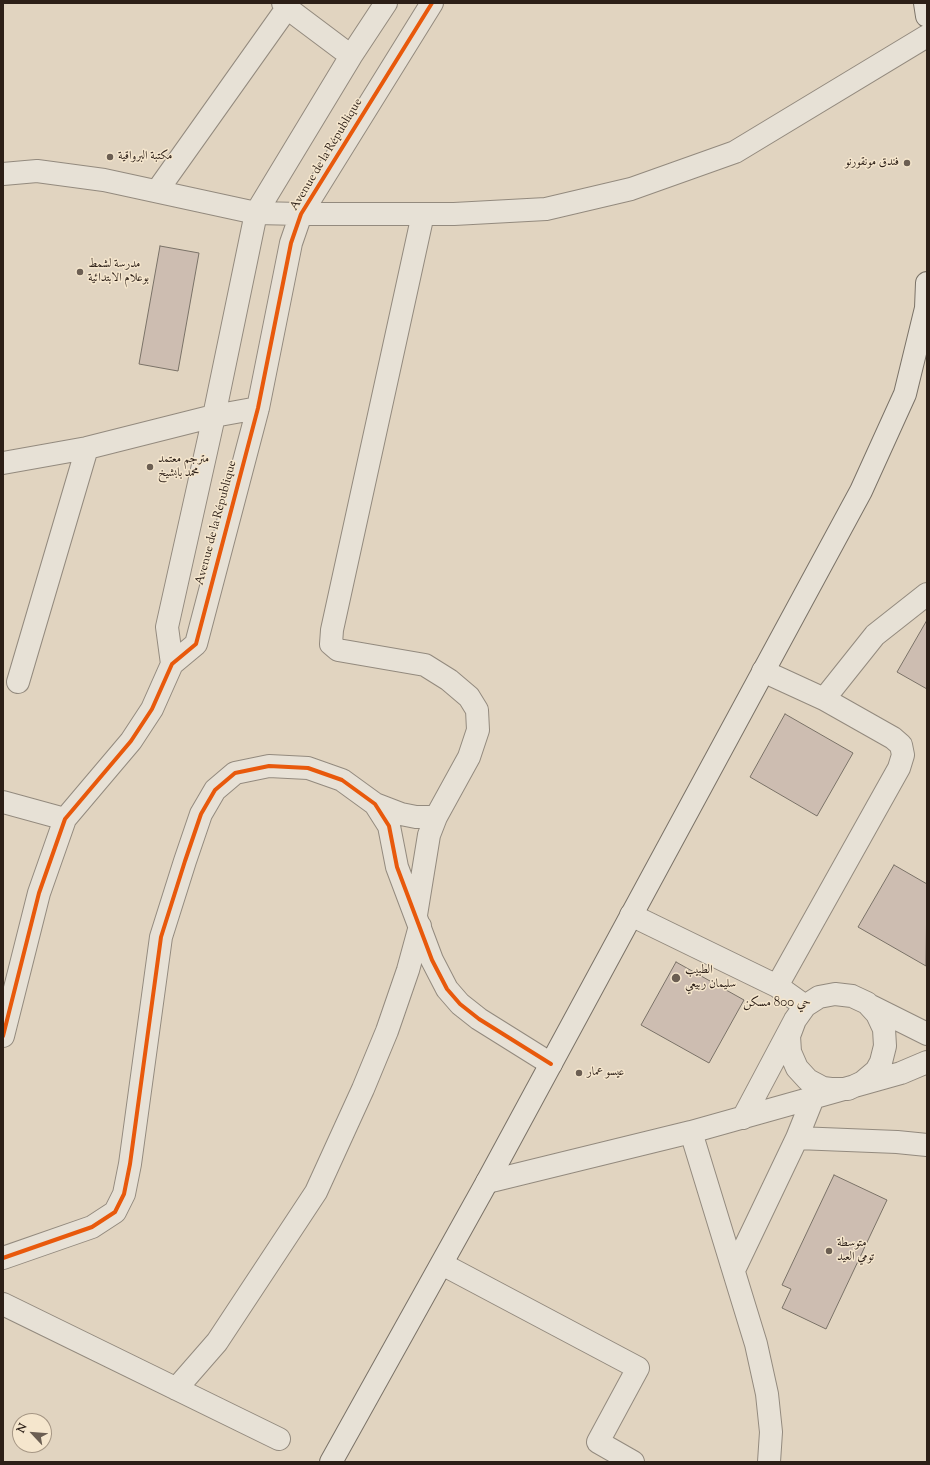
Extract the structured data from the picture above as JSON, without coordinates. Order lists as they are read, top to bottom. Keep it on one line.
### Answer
{"streets":{"street":["Avenue de la République"]},"districts":["حي 800 مسكن"],"places":["مكتبة البرواقية","فندق مونقورنو","مدرسة لشمط بوعلام الابتدائية","مترجم معتمد محمد بابشيخ","الطبيب سليمان ربيعي","عيسو عمار","متوسطة تومي العيد"],"north":"top left"}
